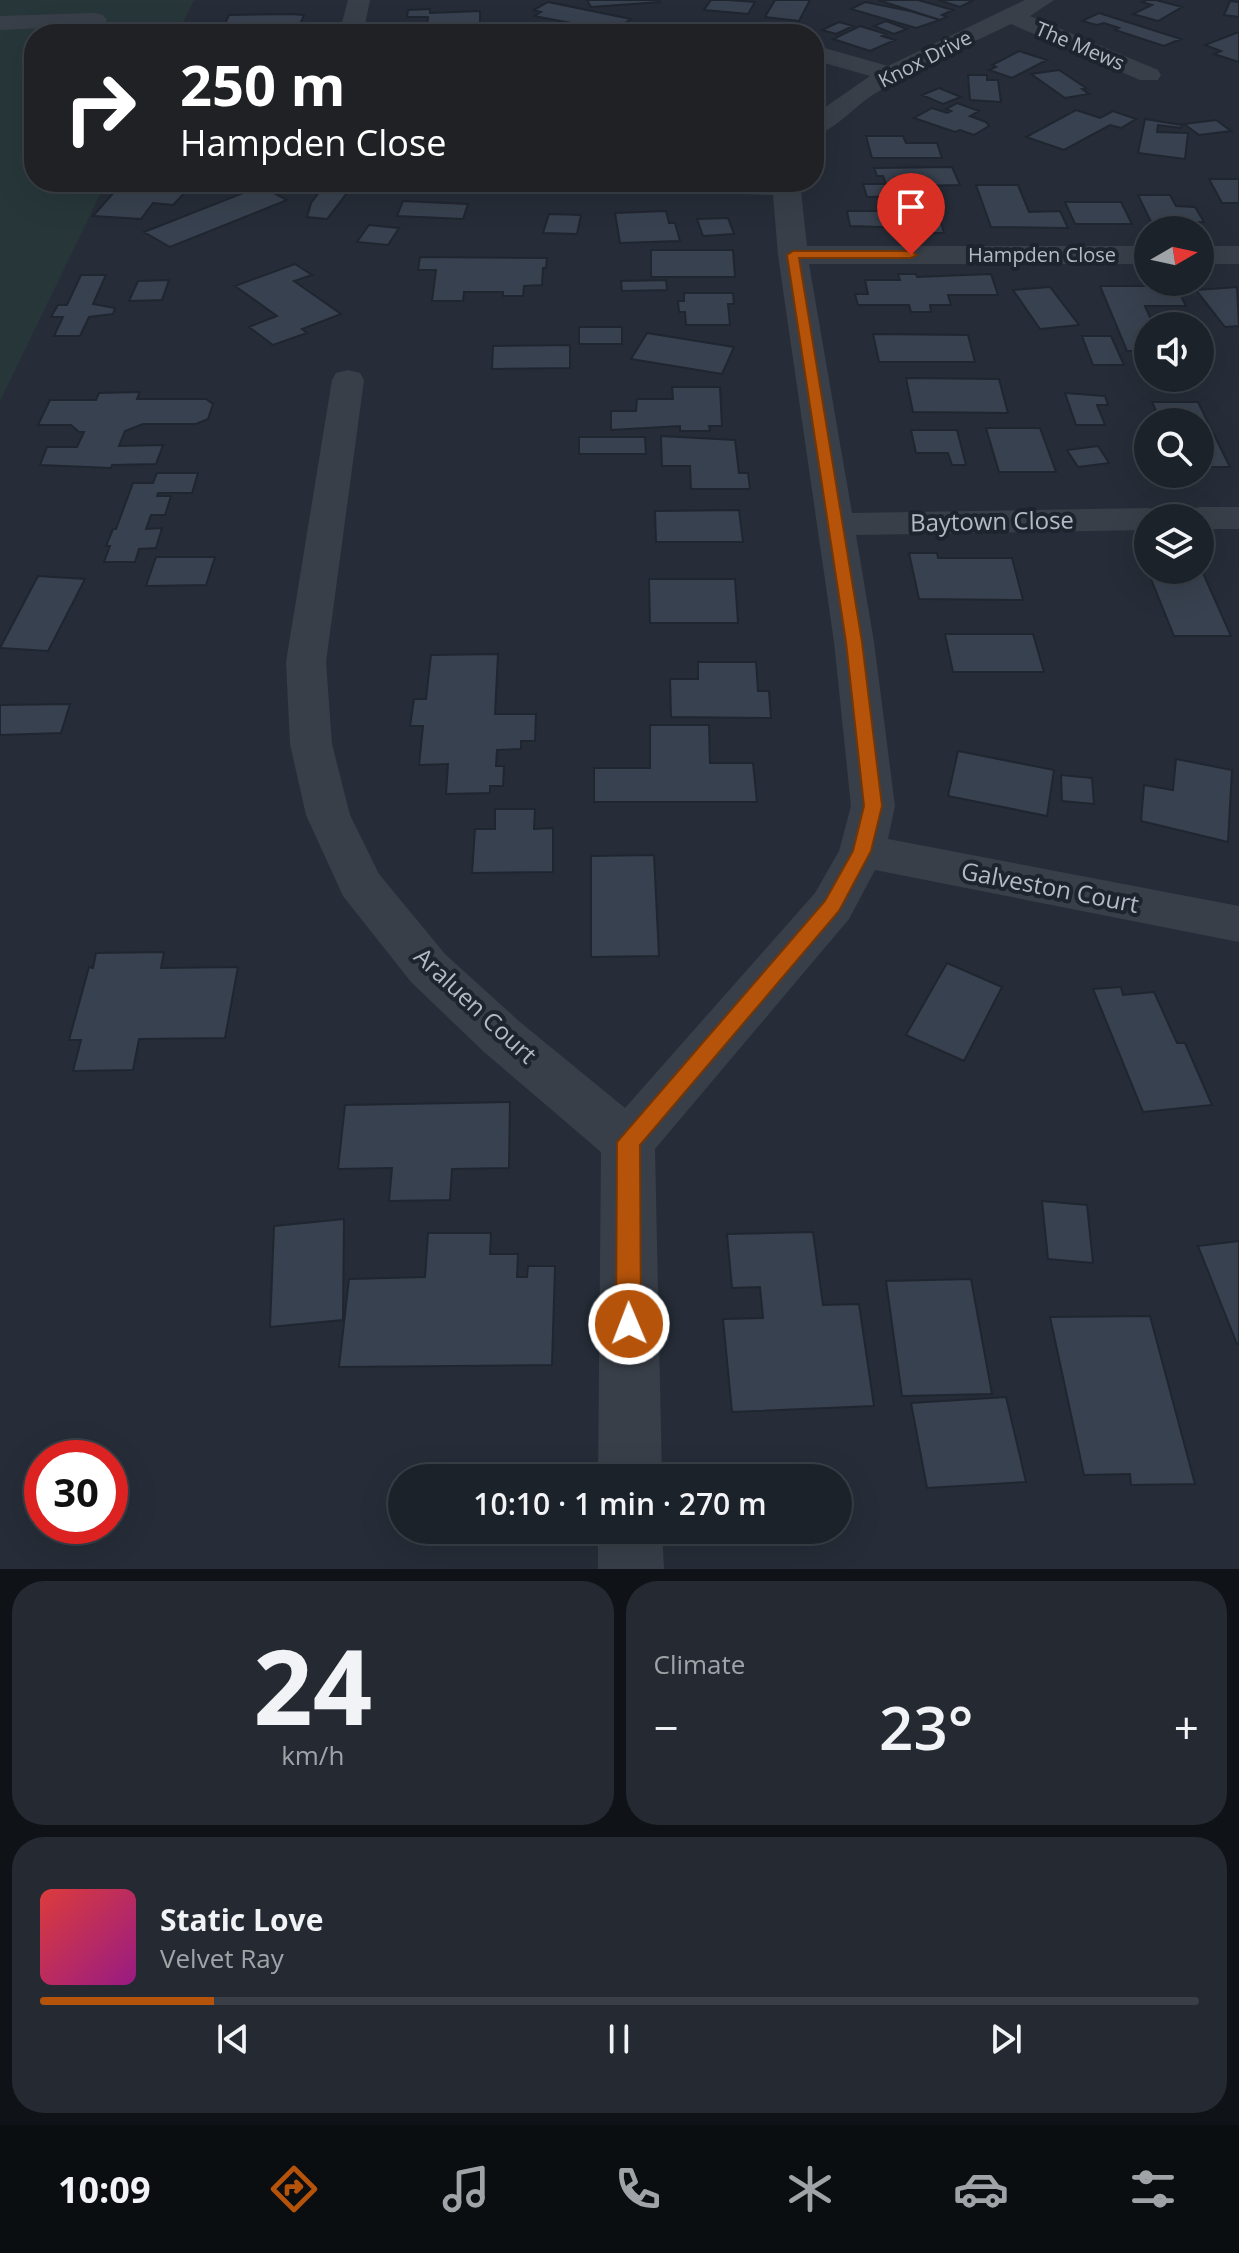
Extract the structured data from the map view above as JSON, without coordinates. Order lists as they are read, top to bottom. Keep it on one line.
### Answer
{"streets":{"street":["The Mews","Knox Drive","Hampden Close","Baytown Close","Galveston Court","Araluen Court"]},"crossings":[["The Mews","Knox Drive"]],"north":"right","page":{"turn":["250 m","Hampden Close"],"limit":"30","trip":"10:10 · 1 min · 270 m","tile":[["24","km/h"],"Climate"],"heat":["−","23°","+"],"song":["Static Love","Velvet Ray"],"tabs":"10:09"}}
